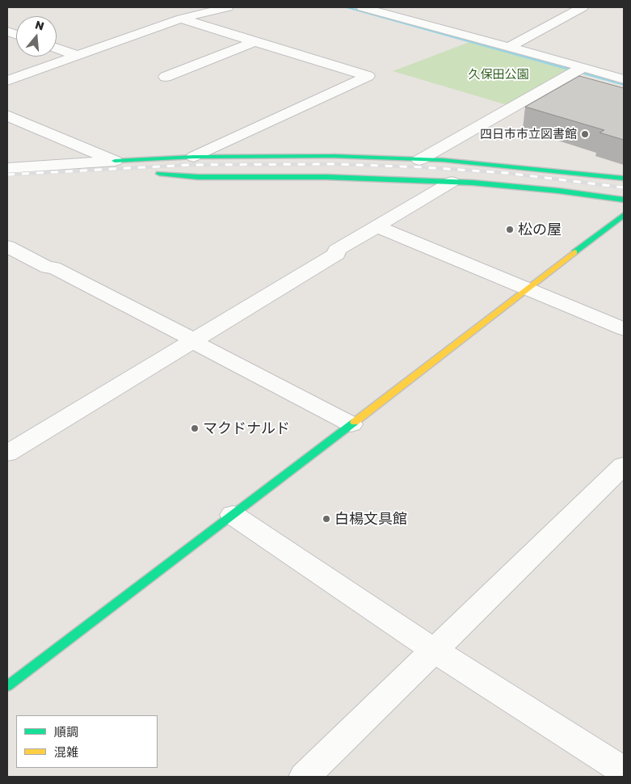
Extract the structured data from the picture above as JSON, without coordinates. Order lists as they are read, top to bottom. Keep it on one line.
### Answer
{"parks":["久保田公園"],"places":["四日市市立図書館","松の屋","マクドナルド","白楊文具館"],"legend":["順調","混雑"],"north":"top"}
